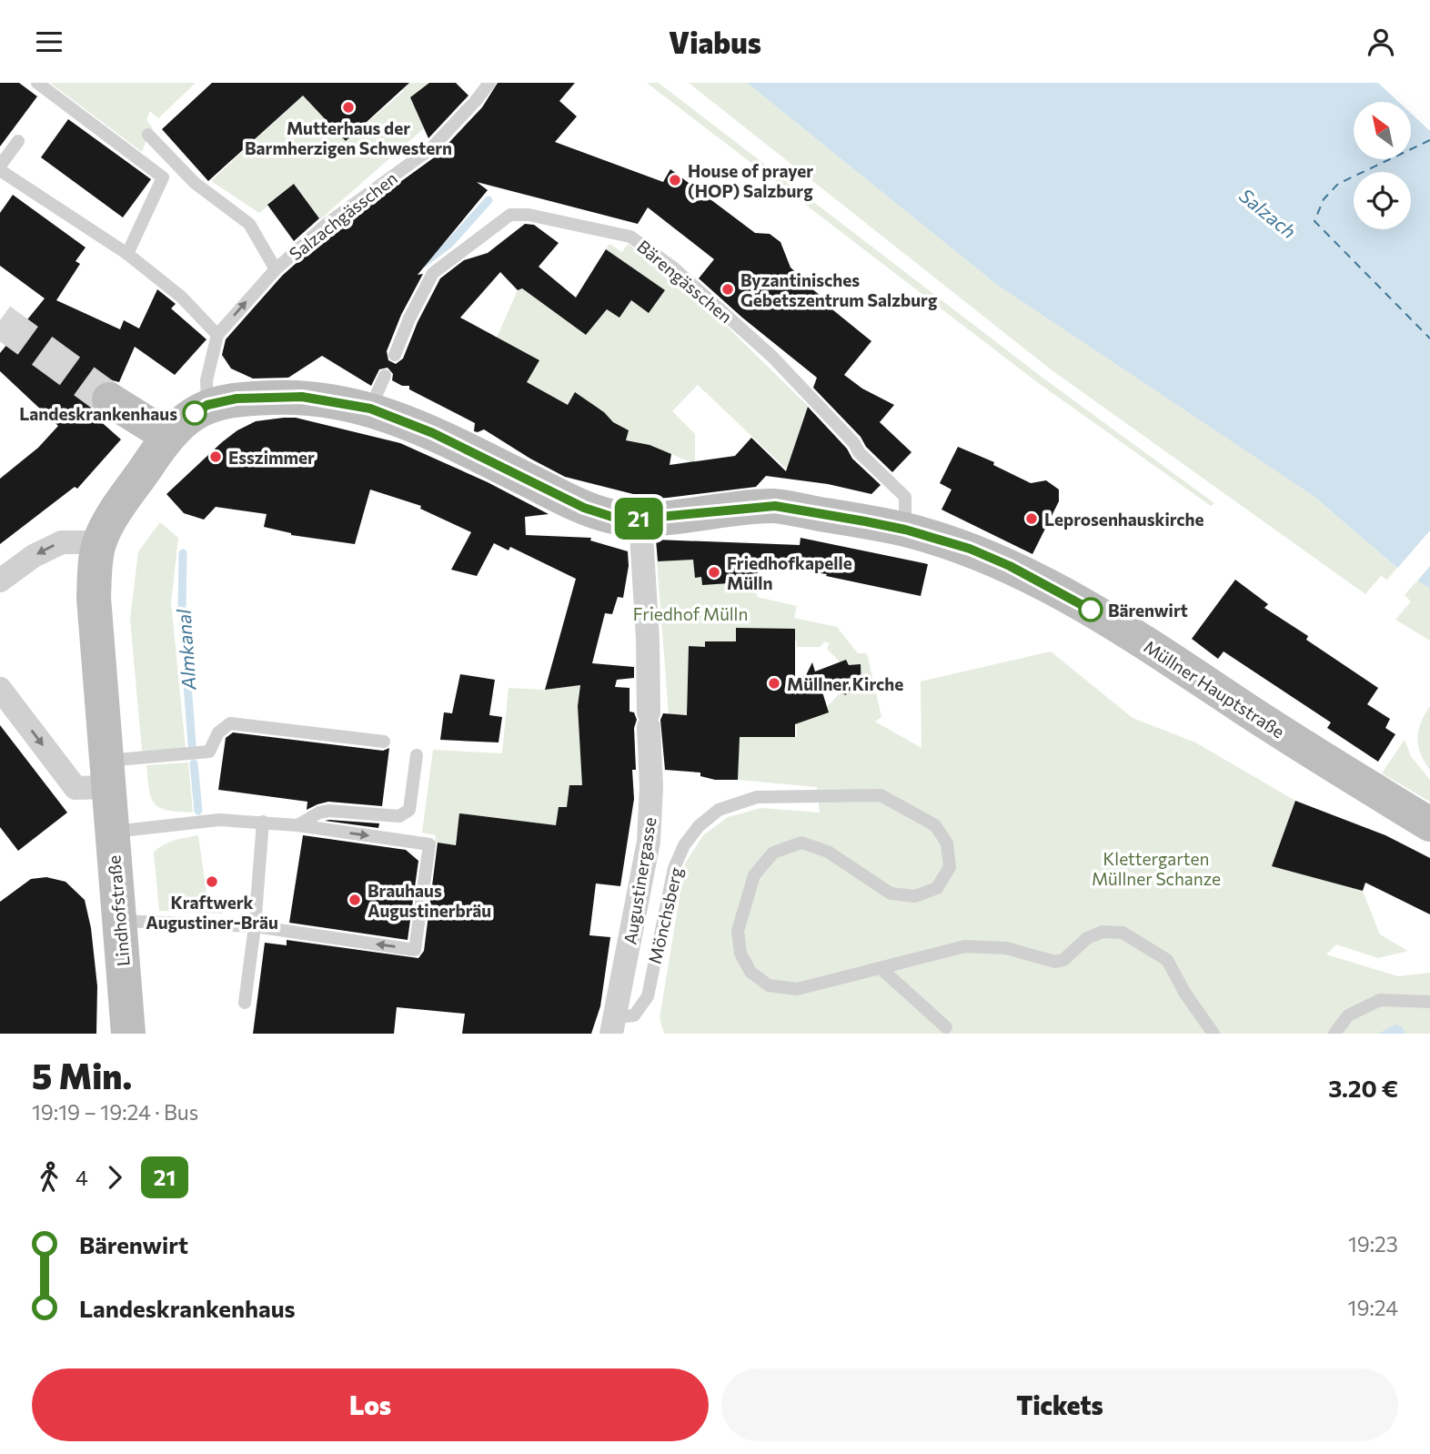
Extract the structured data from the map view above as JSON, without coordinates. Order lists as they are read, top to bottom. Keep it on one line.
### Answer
{"streets":{"street":["Müllner Hauptstraße","Augustinergasse","Lindhofstraße"],"lane":["Salzachgässchen","Bärengässchen","Mönchsberg"]},"crossings":[["Salzachgässchen","Müllner Hauptstraße"],["Bärengässchen","Müllner Hauptstraße"],["Müllner Hauptstraße","Augustinergasse"],["Müllner Hauptstraße","Lindhofstraße"],["Augustinergasse","Mönchsberg"]],"water":["Salzach","Almkanal"],"parks":["Friedhof Mülln","Klettergarten Müllner Schanze"],"places":["Mutterhaus der Barmherzigen Schwestern","House of prayer (HOP) Salzburg","Byzantinisches Gebetszentrum Salzburg","Landeskrankenhaus","Esszimmer","Leprosenhauskirche","Friedhofkapelle Mülln","Bärenwirt","Müllner Kirche","Kraftwerk Augustiner-Bräu","Brauhaus Augustinerbräu"],"lines":["bus line 21"],"north":"top left","page":{"header":"Viabus","on_map":"21","heading":["5 Min.","19:19 – 19:24 · Bus","3.20 €"],"legs":["4","21"],"list":[{"name":"Bärenwirt","value":"19:23"},{"name":"Landeskrankenhaus","value":"19:24"}],"buttons":["Los","Tickets"]}}
